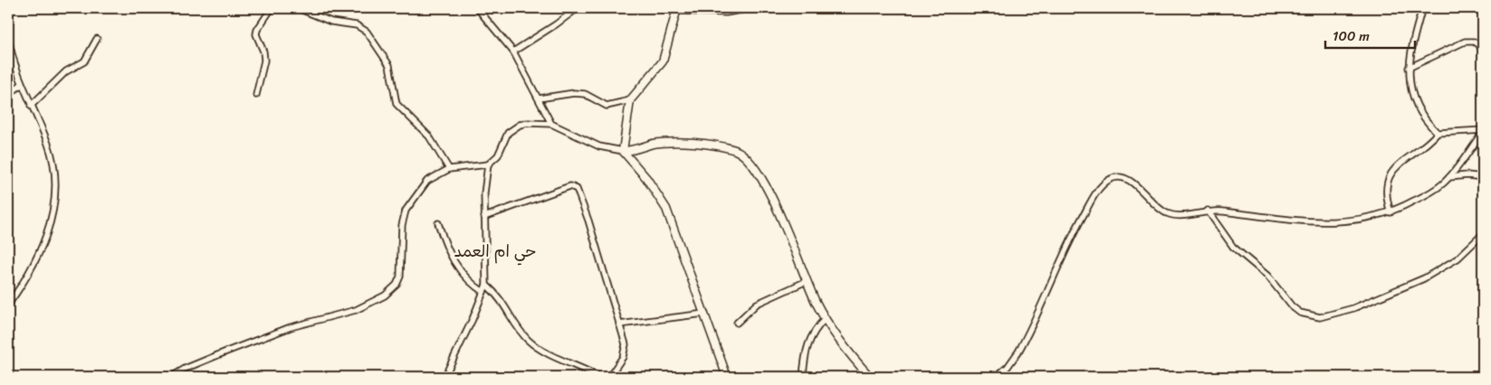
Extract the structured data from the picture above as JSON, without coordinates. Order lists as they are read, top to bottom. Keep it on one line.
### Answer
{"districts":["حي ام العمد"],"scale_bar":"100 m"}
